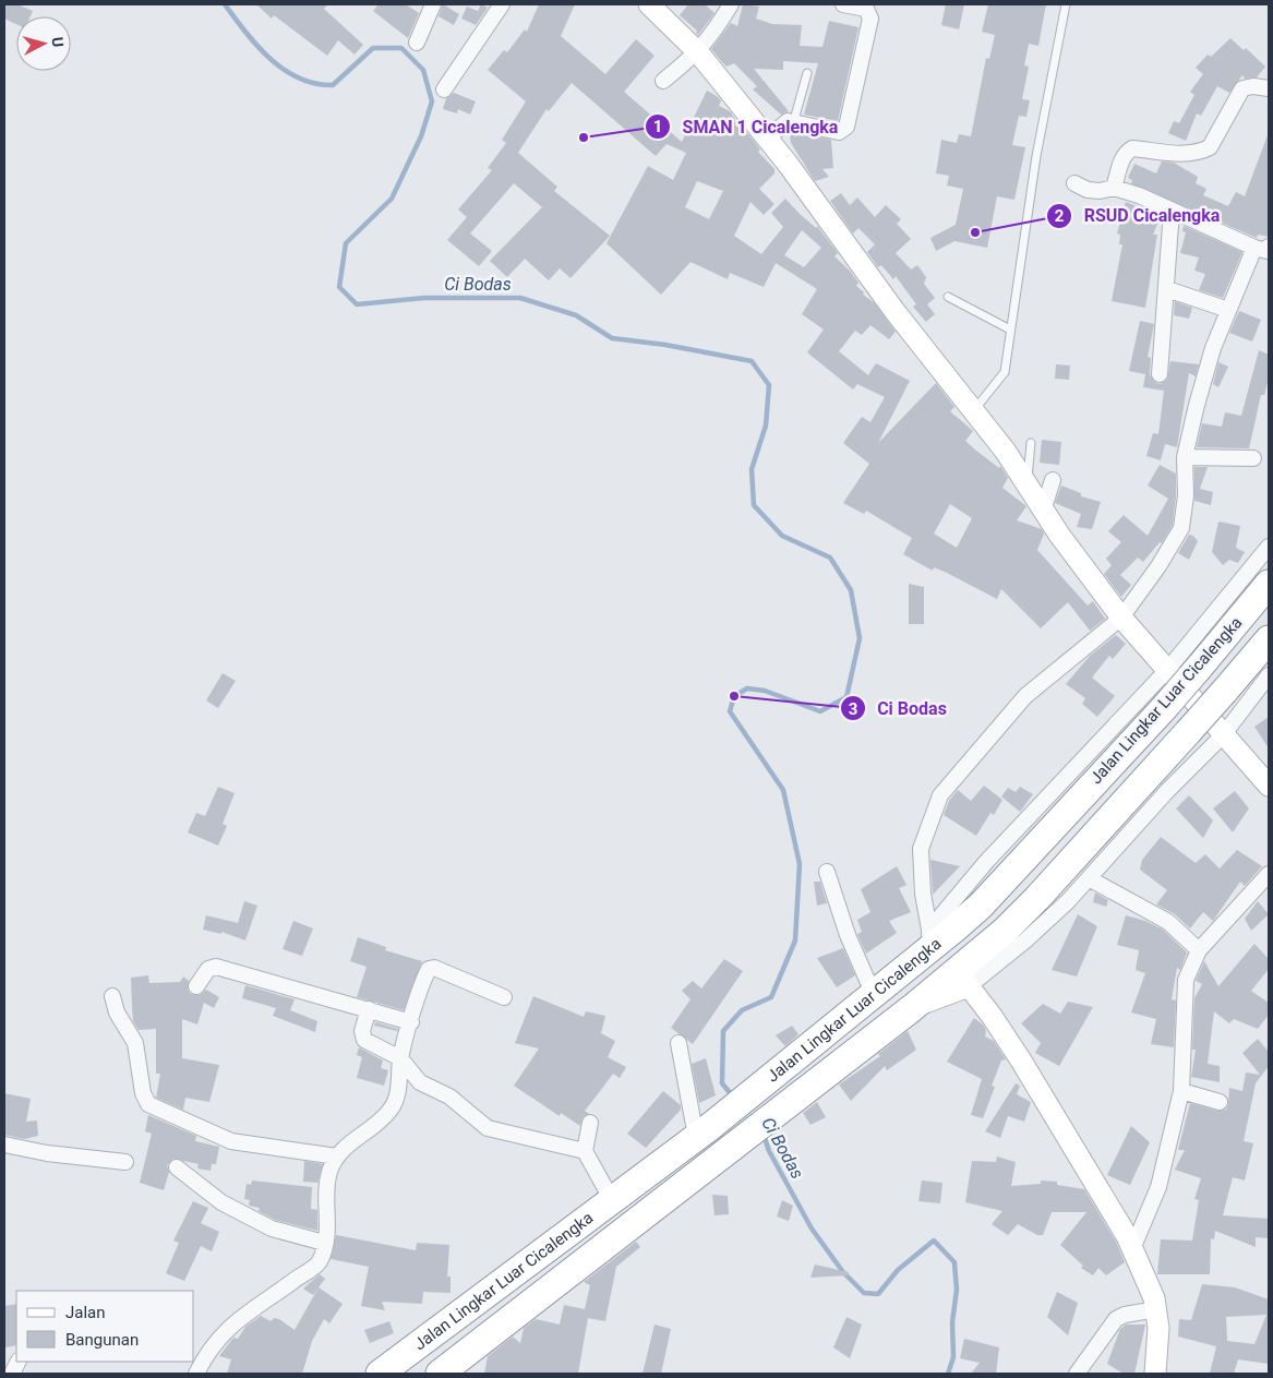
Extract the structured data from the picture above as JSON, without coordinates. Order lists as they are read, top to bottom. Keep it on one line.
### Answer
{"streets":{"highway":["Jalan Lingkar Luar Cicalengka"]},"water":["Ci Bodas"],"places":["SMAN 1 Cicalengka","RSUD Cicalengka","Ci Bodas"],"legend":["Jalan","Bangunan"],"north":"right"}
